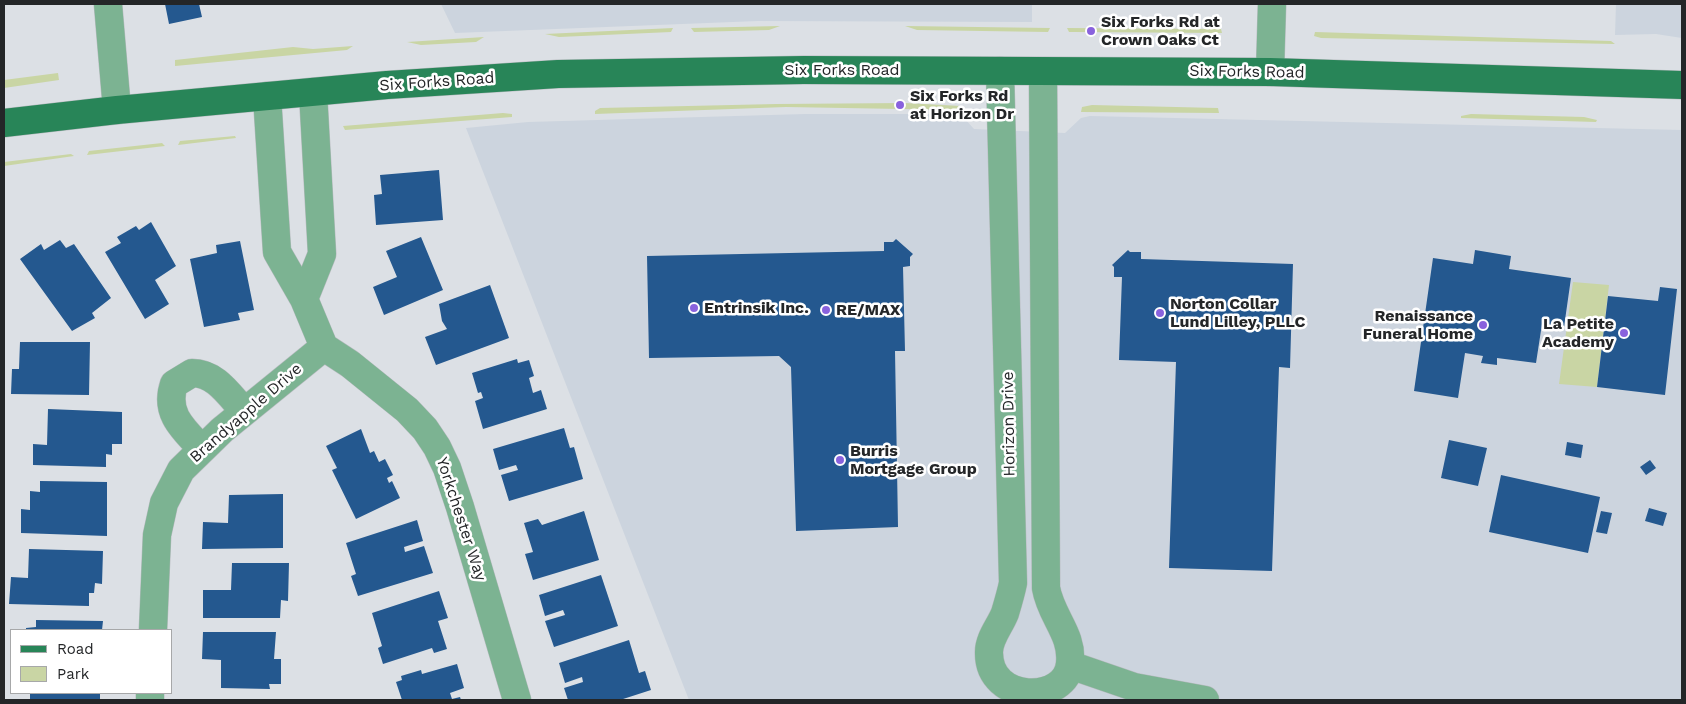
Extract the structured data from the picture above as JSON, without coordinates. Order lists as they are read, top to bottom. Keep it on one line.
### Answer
{"streets":{"main road":["Six Forks Road"],"street":["Brandyapple Drive","Horizon Drive","Yorkchester Way"]},"crossings":[["Six Forks Road","Horizon Drive"],["Brandyapple Drive","Yorkchester Way"]],"places":["Six Forks Rd at Crown Oaks Ct","Six Forks Rd at Horizon Dr","Entrinsik Inc.","RE/MAX","Norton Collar Lund Lilley, PLLC","Renaissance Funeral Home","La Petite Academy","Burris Mortgage Group"],"legend":["Road","Park"]}
